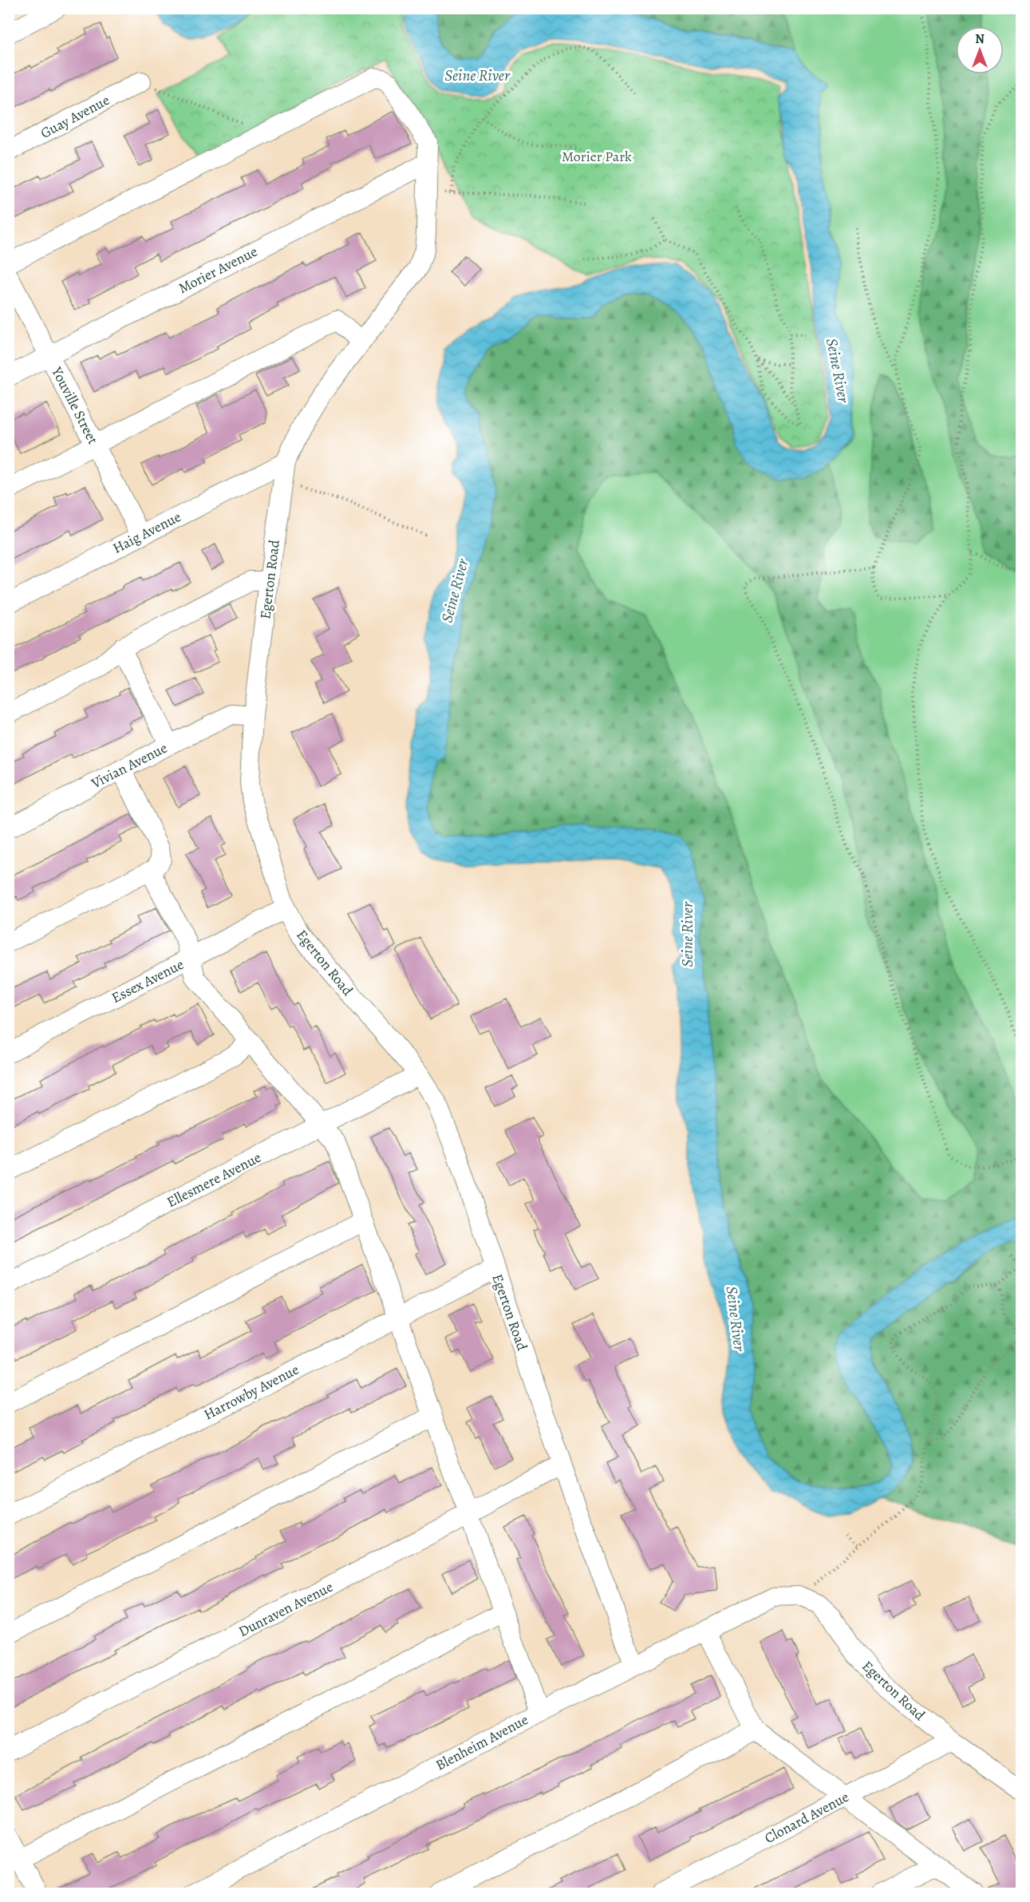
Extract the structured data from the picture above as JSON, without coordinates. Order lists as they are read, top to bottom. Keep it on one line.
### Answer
{"streets":{"street":["Guay Avenue","Morier Avenue","Youville Street","Haig Avenue","Egerton Road","Vivian Avenue","Essex Avenue","Ellesmere Avenue","Harrowby Avenue","Dunraven Avenue","Blenheim Avenue","Clonard Avenue"]},"crossings":[["Morier Avenue","Youville Street"],["Morier Avenue","Egerton Road"],["Youville Street","Haig Avenue"],["Haig Avenue","Egerton Road"],["Egerton Road","Vivian Avenue"],["Egerton Road","Essex Avenue"],["Egerton Road","Ellesmere Avenue"],["Egerton Road","Harrowby Avenue"],["Egerton Road","Dunraven Avenue"],["Egerton Road","Blenheim Avenue"],["Egerton Road","Clonard Avenue"]],"water":["Seine River"],"parks":["Morier Park"],"north":"top"}
